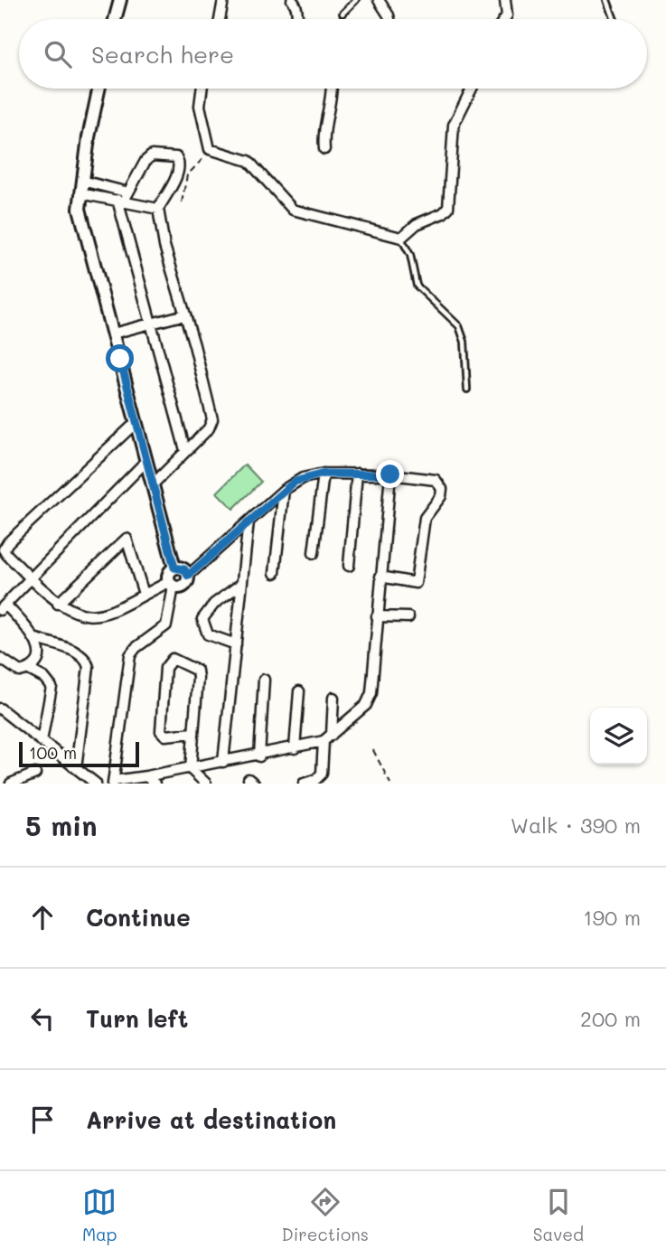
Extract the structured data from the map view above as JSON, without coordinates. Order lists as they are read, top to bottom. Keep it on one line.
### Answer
{"scale_bar":"100 m","page":{"search":"Search here","scale":"100 m","heading":["5 min","Walk · 390 m"],"list":[["Continue","190 m"],["Turn left","200 m"],"Arrive at destination"],"nav":["Map","Directions","Saved"]}}
